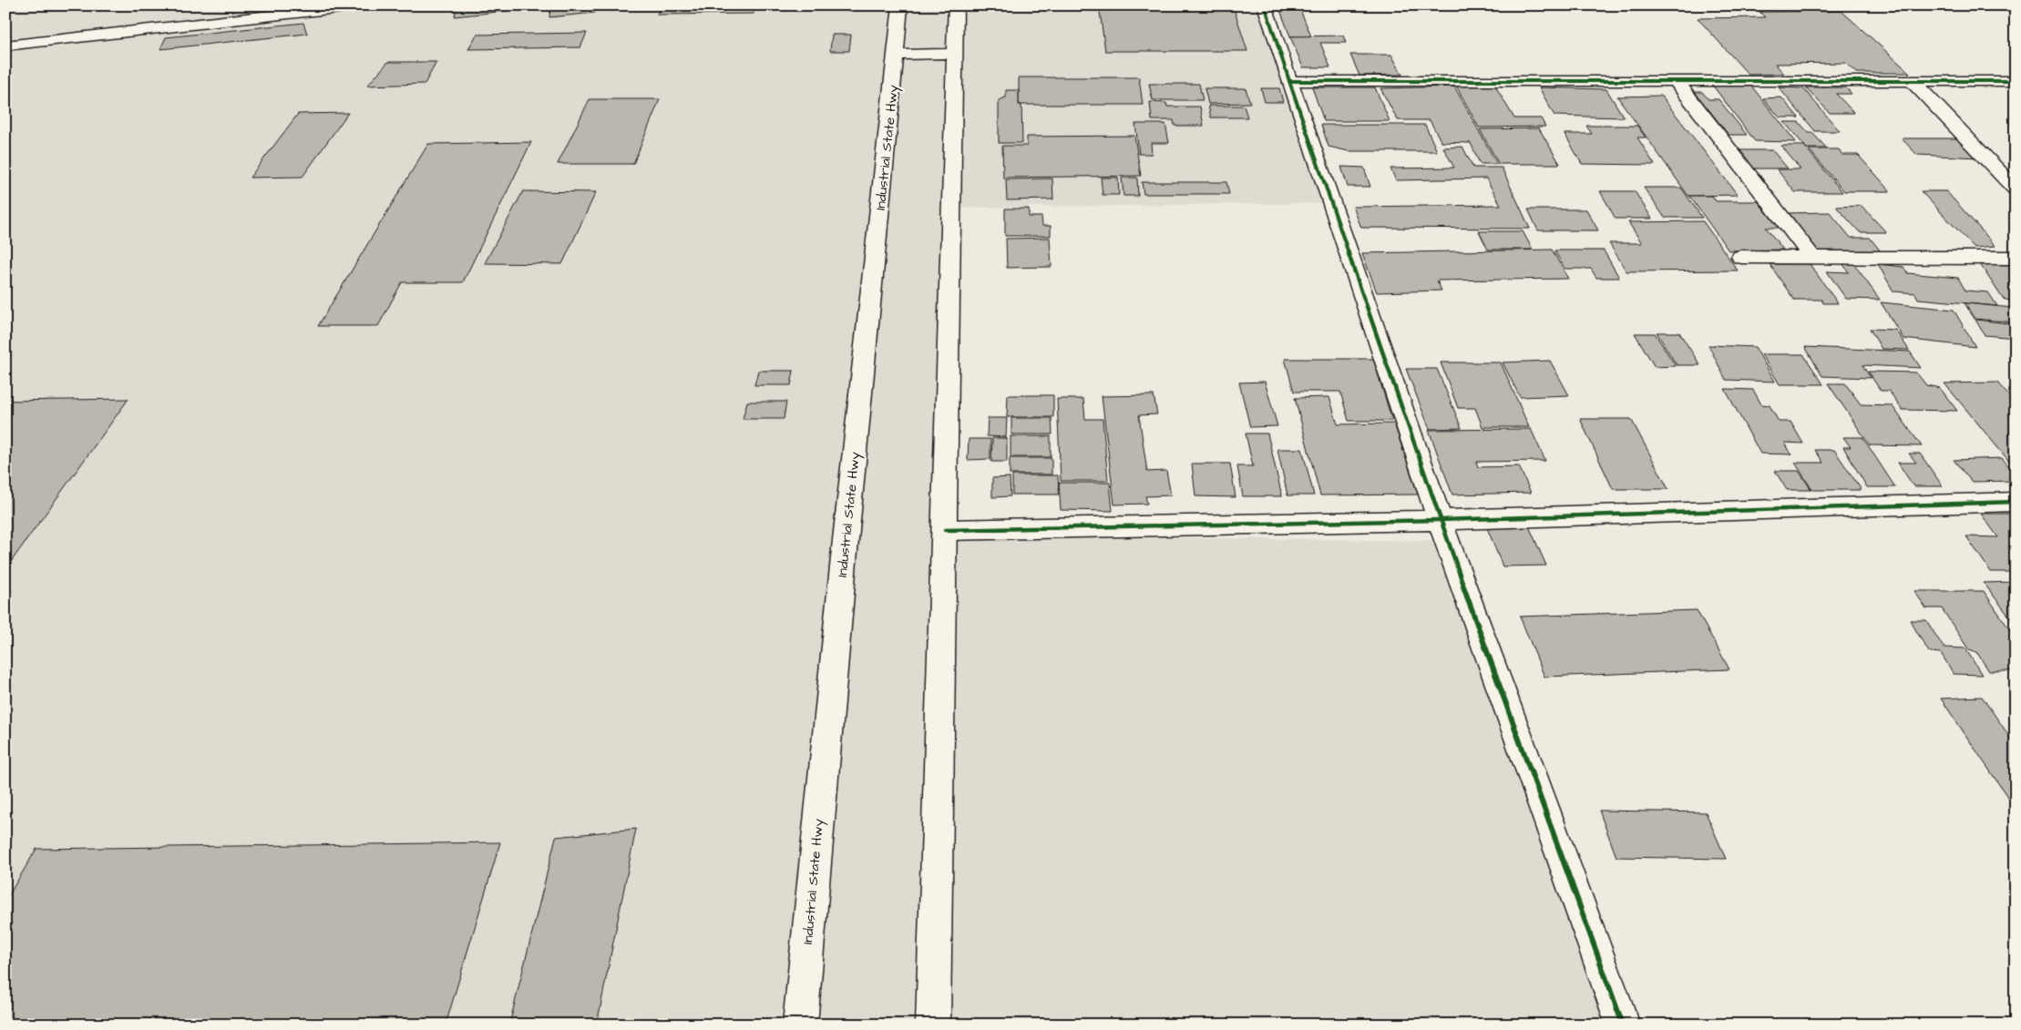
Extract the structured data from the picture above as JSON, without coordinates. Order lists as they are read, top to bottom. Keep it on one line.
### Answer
{"streets":{"street":["Industrial State Hwy"]}}
